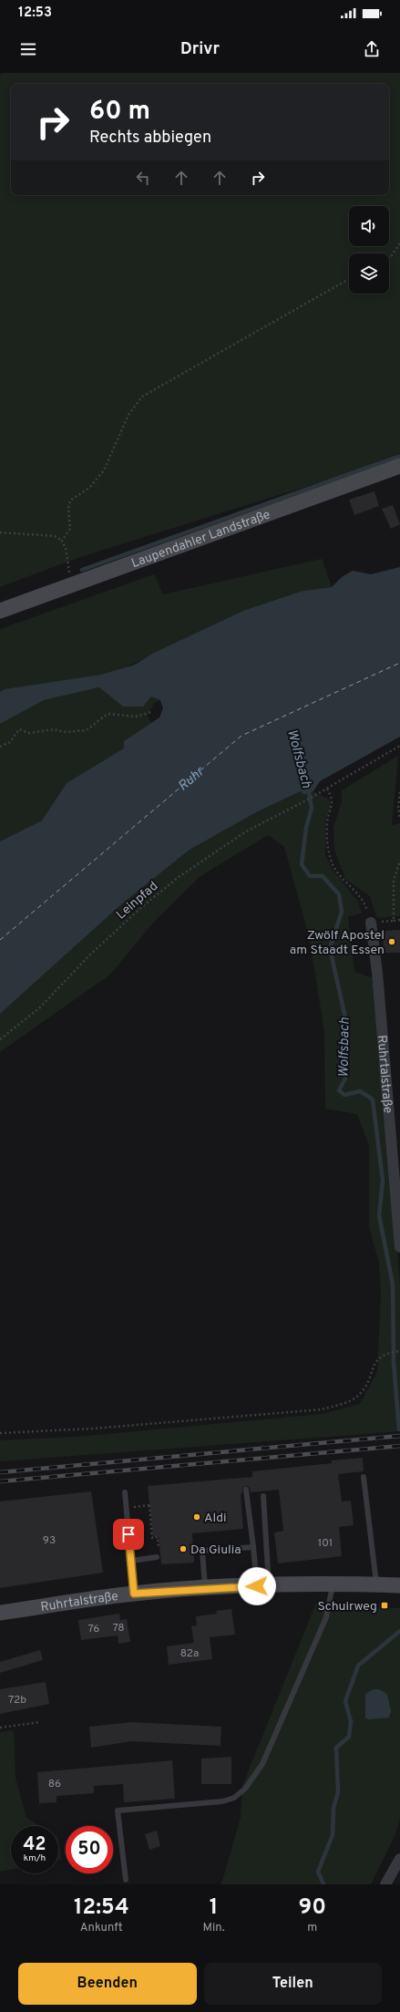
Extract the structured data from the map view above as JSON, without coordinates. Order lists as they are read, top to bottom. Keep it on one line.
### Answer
{"streets":{"main road":["Laupendahler Landstraße","Ruhrtalstraße"],"path":["Leinpfad"]},"water":["Wolfsbach","Ruhr"],"places":{"other":["Zwölf Apostel am Staadt Essen","Aldi","Da Giulia"],"transit":["Schuirweg"]},"house_numbers":["93","101","78","76","82a","72b","86"],"page":{"status":"12:53","header":"Drivr","turn":["60 m","Rechts abbiegen"],"speed":"42 km/h","limit":"50","eta":["12:54","Ankunft","1","Min.","90","m"],"buttons":["Beenden","Teilen"]}}
